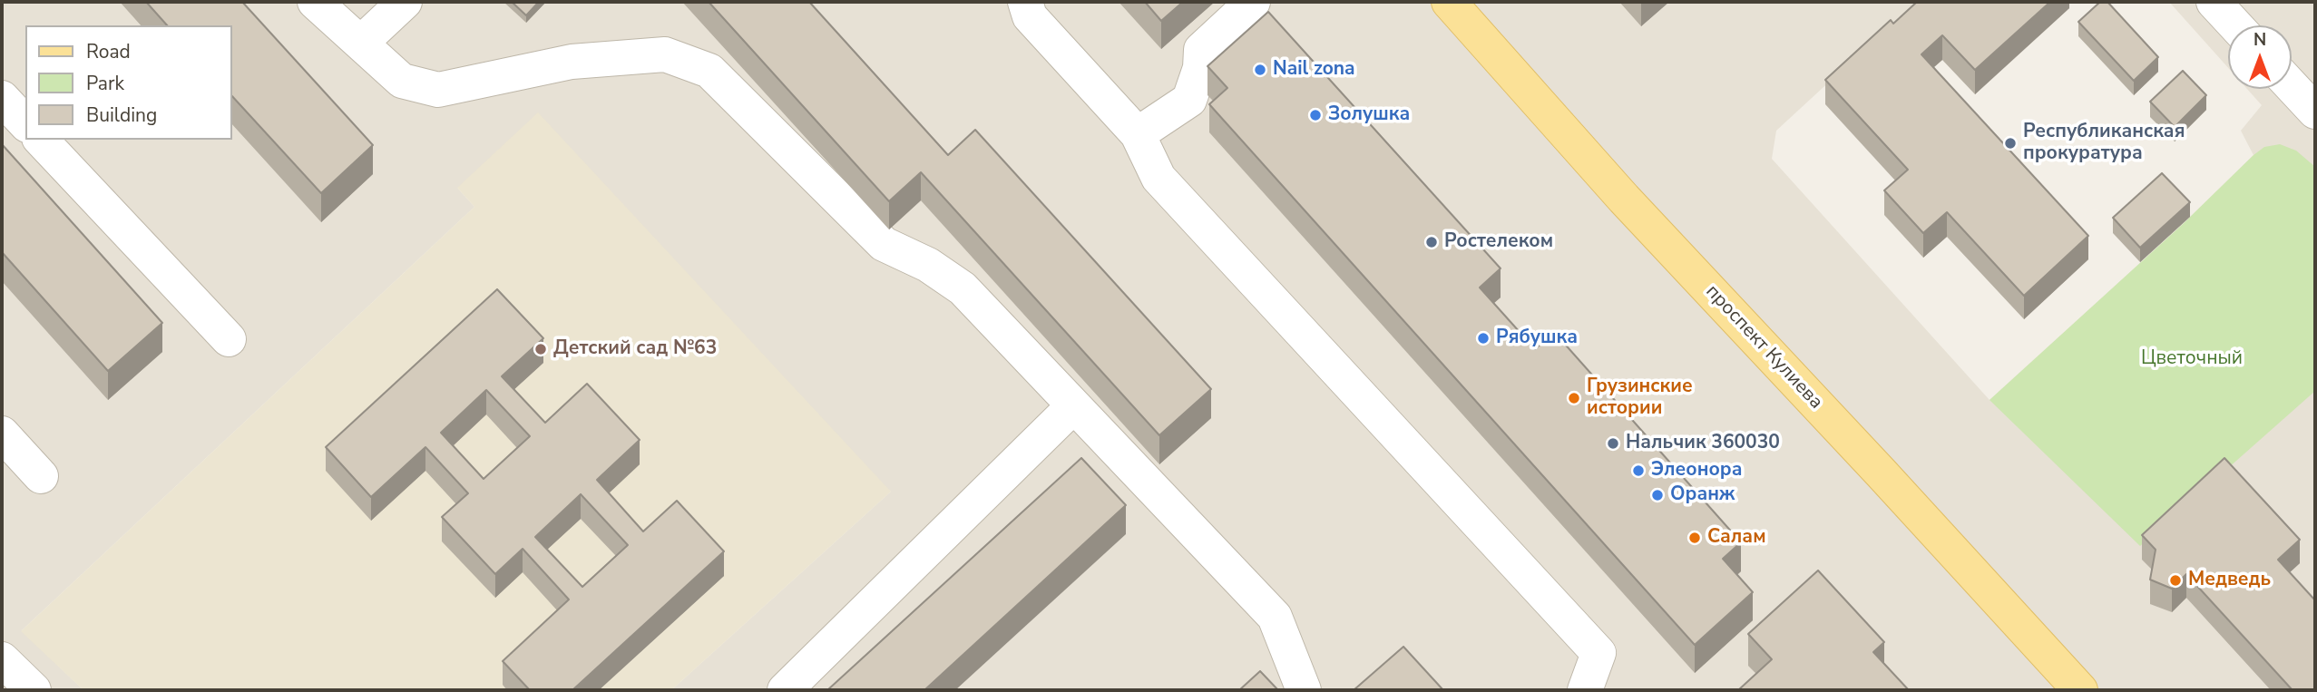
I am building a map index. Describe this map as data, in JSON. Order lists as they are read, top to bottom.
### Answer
{
  "streets": {
    "main road": ["проспект Кулиева"]
  },
  "parks": ["Цветочный"],
  "places": [
    "Nail zona",
    "Золушка",
    "Республиканская прокуратура",
    "Ростелеком",
    "Рябушка",
    "Детский сад №63",
    "Грузинские истории",
    "Нальчик 360030",
    "Элеонора",
    "Оранж",
    "Салам",
    "Медведь"
  ],
  "legend": ["Road", "Park", "Building"],
  "north": "top"
}
